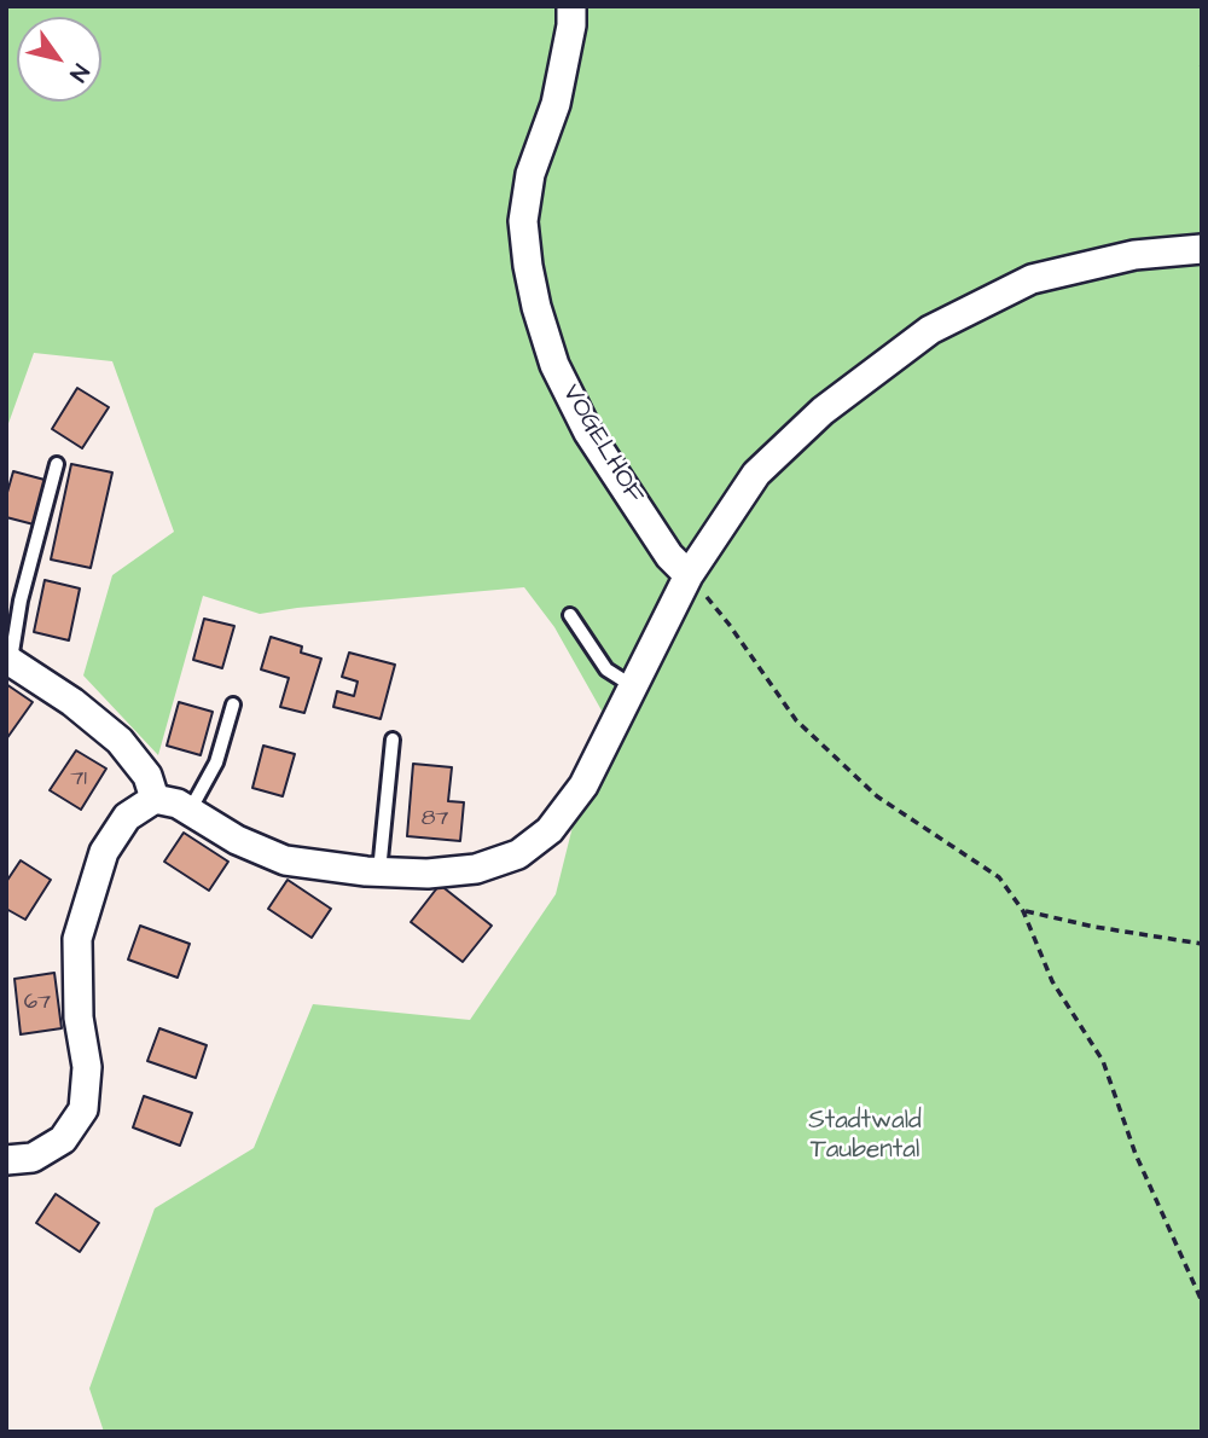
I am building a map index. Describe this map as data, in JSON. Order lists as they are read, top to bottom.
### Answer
{
  "streets": {
    "street": ["VOGELHOF"]
  },
  "parks": ["Stadtwald Taubental"],
  "house_numbers": ["71", "87", "67"],
  "north": "bottom right"
}
